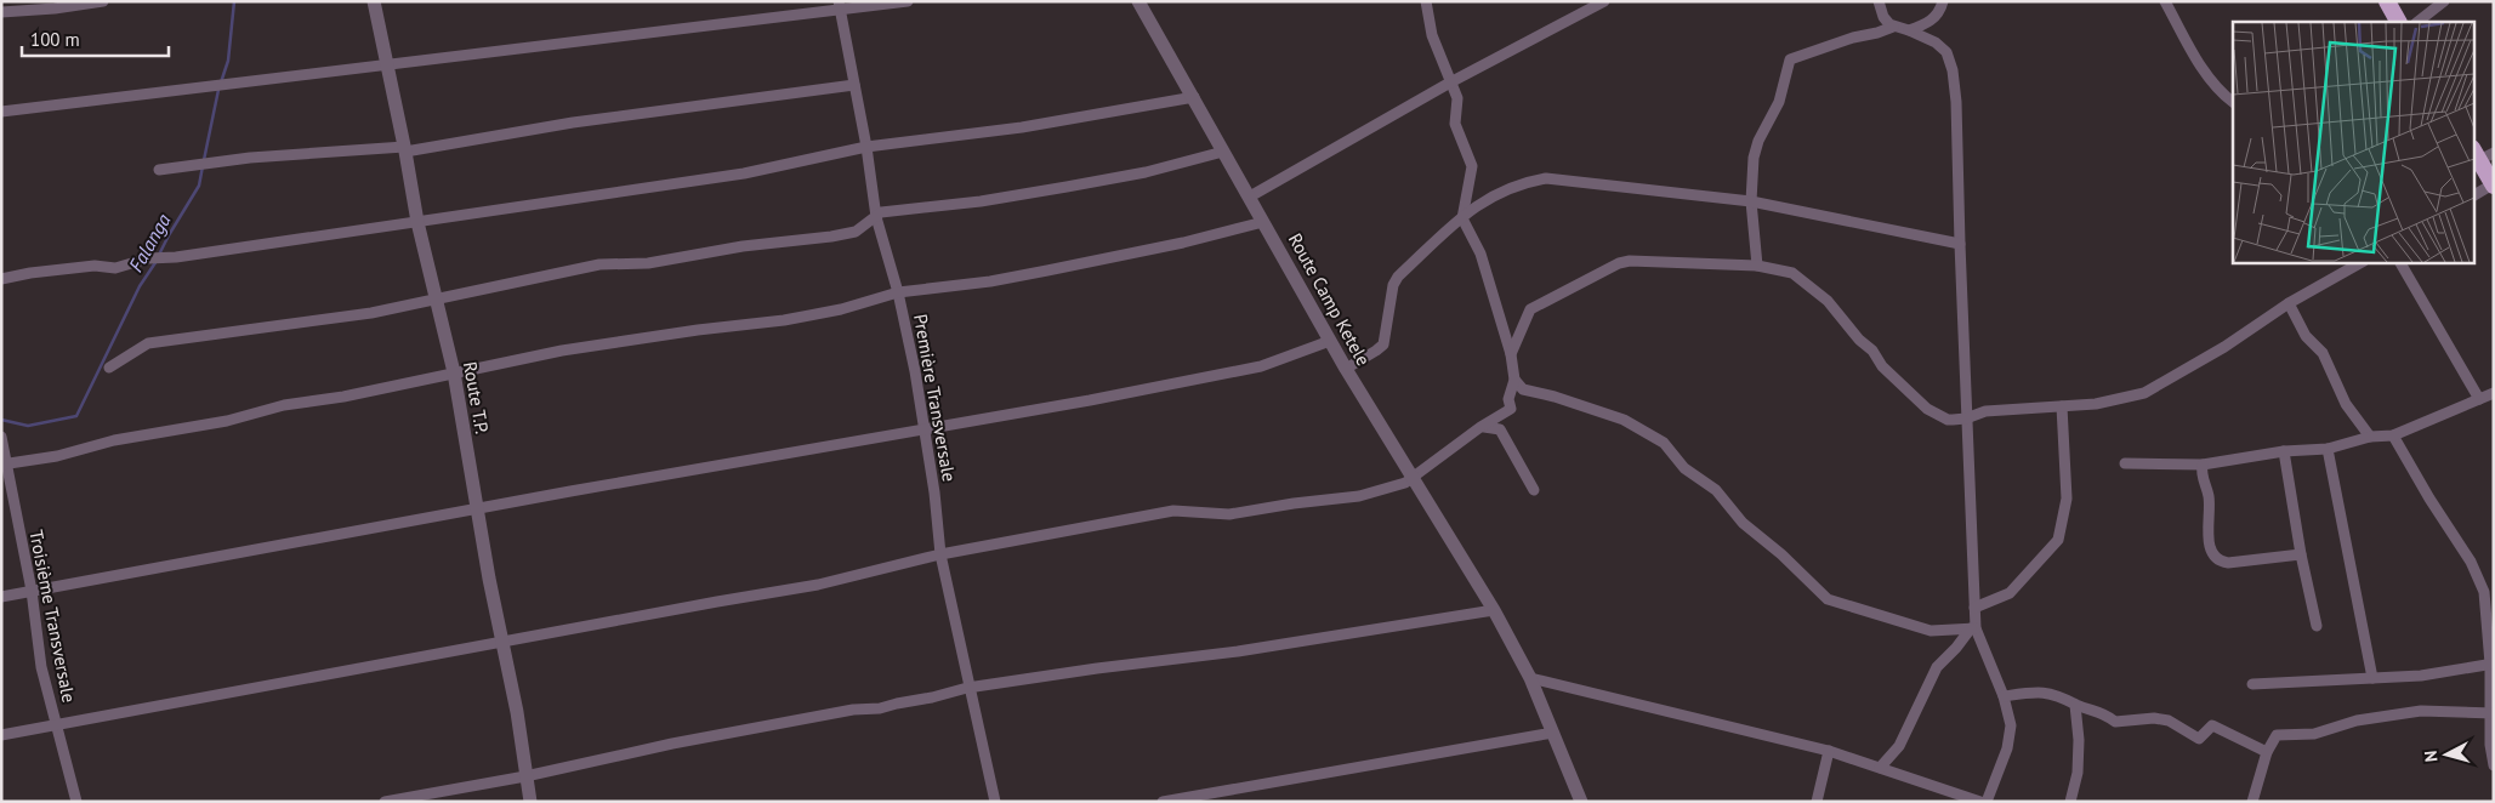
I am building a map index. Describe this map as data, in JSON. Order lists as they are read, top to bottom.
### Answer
{
  "streets": {
    "street": [
      "Route Camp Ketele",
      "Route T.P.",
      "Première Transversale",
      "Troisième Transversale"
    ]
  },
  "water": ["Falanga"],
  "scale_bar": "100 m",
  "north": "left"
}
